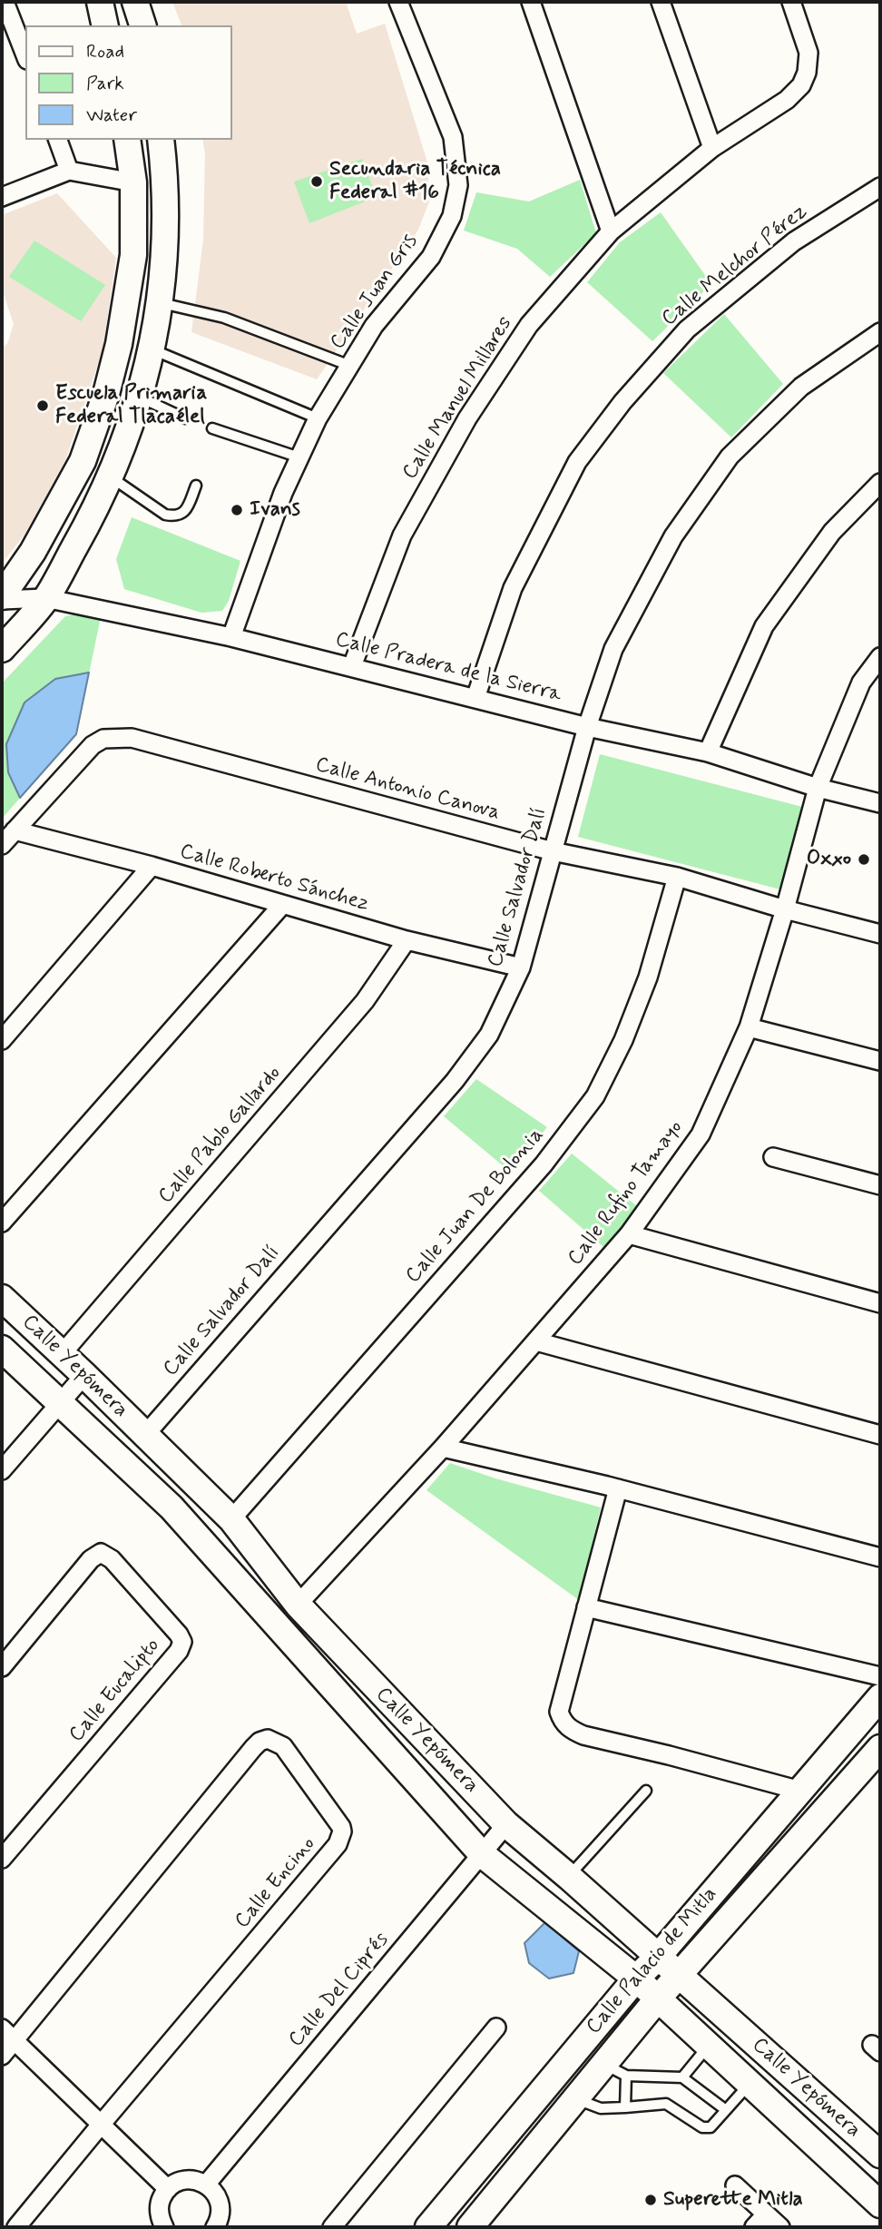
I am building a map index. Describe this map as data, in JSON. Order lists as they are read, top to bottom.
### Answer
{
  "streets": {
    "main road": ["Calle Yepómera", "Calle Palacio de Mitla"],
    "street": [
      "Calle Melchor Pérez",
      "Calle Juan Gris",
      "Calle Manuel Millares",
      "Calle Pradera de la Sierra",
      "Calle Antonio Canova",
      "Calle Roberto Sánchez",
      "Calle Salvador Dalí",
      "Calle Pablo Gallardo",
      "Calle Rufino Tamayo",
      "Calle Juan De Bolonia",
      "Calle Eucalipto",
      "Calle Encino",
      "Calle Del Ciprés"
    ]
  },
  "crossings": [
    ["Calle Melchor Pérez", "Calle Pradera de la Sierra"],
    ["Calle Juan Gris", "Calle Pradera de la Sierra"],
    ["Calle Manuel Millares", "Calle Pradera de la Sierra"],
    ["Calle Pradera de la Sierra", "Calle Salvador Dalí"],
    ["Calle Pradera de la Sierra", "Calle Rufino Tamayo"],
    ["Calle Antonio Canova", "Calle Roberto Sánchez"],
    ["Calle Antonio Canova", "Calle Salvador Dalí"],
    ["Calle Antonio Canova", "Calle Rufino Tamayo"],
    ["Calle Antonio Canova", "Calle Juan De Bolonia"],
    ["Calle Roberto Sánchez", "Calle Salvador Dalí"],
    ["Calle Roberto Sánchez", "Calle Pablo Gallardo"],
    ["Calle Salvador Dalí", "Calle Yepómera"],
    ["Calle Pablo Gallardo", "Calle Yepómera"],
    ["Calle Rufino Tamayo", "Calle Yepómera"],
    ["Calle Juan De Bolonia", "Calle Yepómera"],
    ["Calle Yepómera", "Calle Palacio de Mitla"],
    ["Calle Yepómera", "Calle Del Ciprés"]
  ],
  "places": [
    "Secundaria Técnica Federal #16",
    "Escuela Primaria Federal Tlacaélel",
    "Ivans",
    "Oxxo",
    "Superette Mitla"
  ],
  "legend": ["Road", "Park", "Water"]
}
